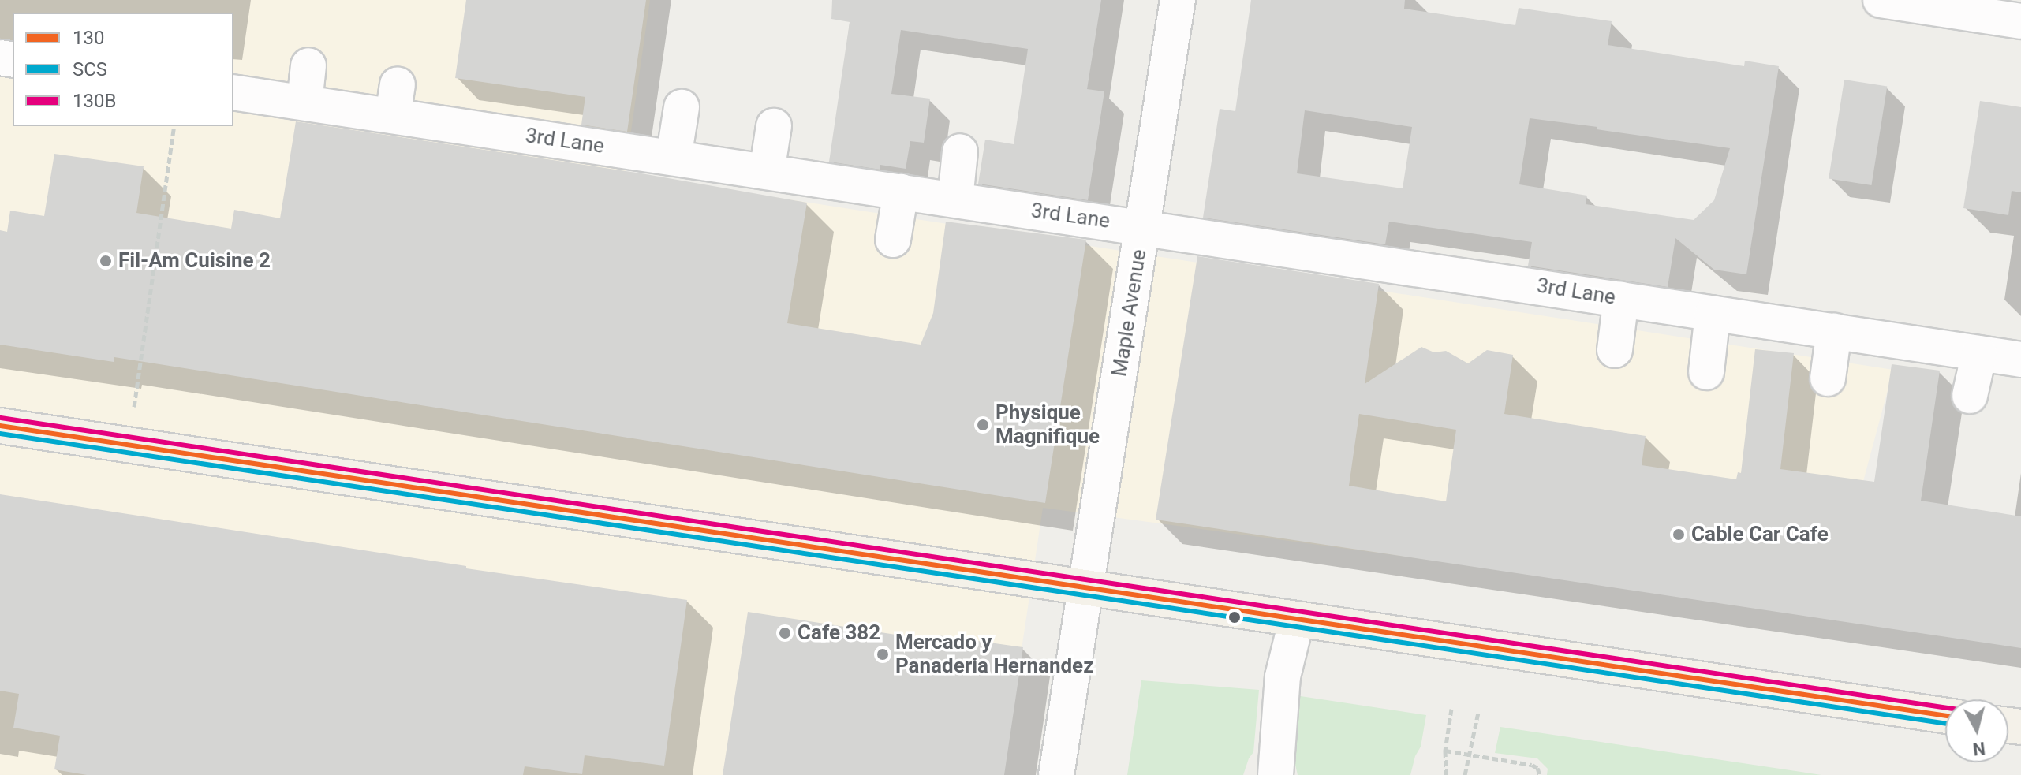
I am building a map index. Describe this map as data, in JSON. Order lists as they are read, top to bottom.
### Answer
{
  "streets": {
    "street": ["3rd Lane", "Maple Avenue"]
  },
  "crossings": [
    ["3rd Lane", "Maple Avenue"]
  ],
  "places": [
    "Fil-Am Cuisine 2",
    "Physique Magnifique",
    "Cable Car Cafe",
    "Cafe 382",
    "Mercado y Panaderia Hernandez"
  ],
  "lines": ["transit line 130B", "transit line 130", "transit line SCS"],
  "legend": ["130", "SCS", "130B"],
  "north": "bottom"
}
